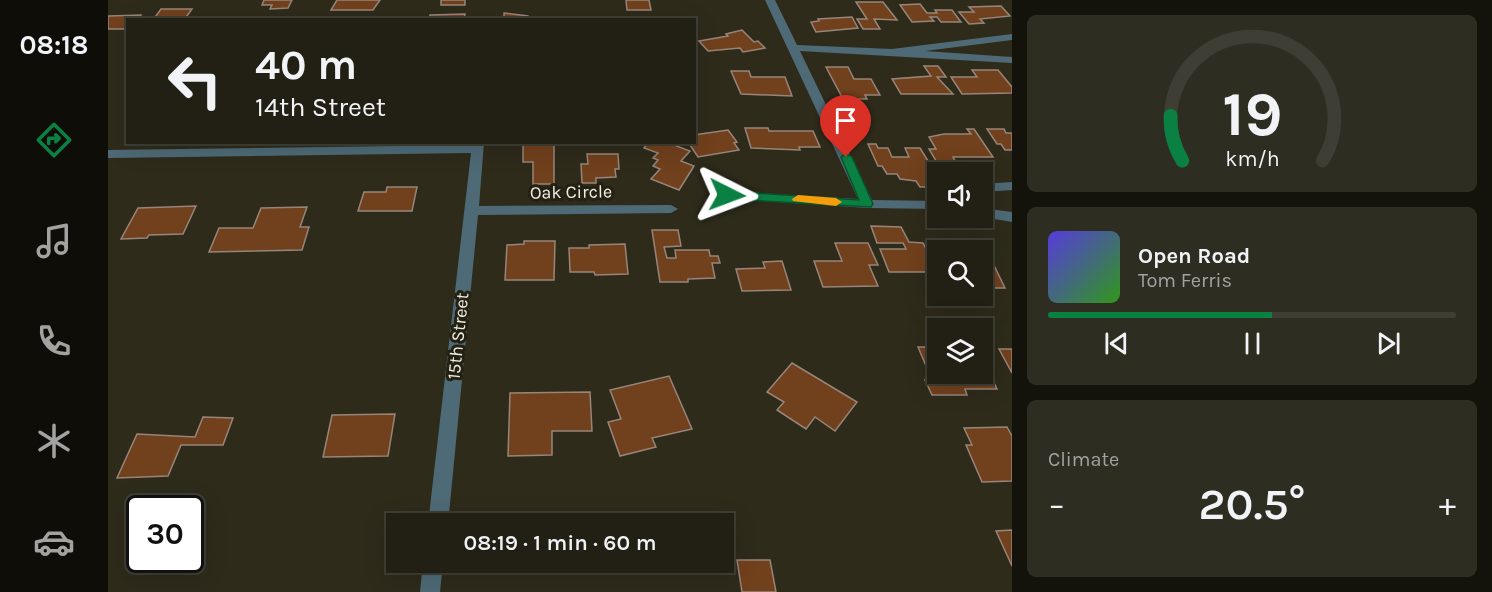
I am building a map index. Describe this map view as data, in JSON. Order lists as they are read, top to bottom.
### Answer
{
  "streets": {
    "street": ["Oak Circle", "15th Street"]
  },
  "crossings": [
    ["Oak Circle", "15th Street"]
  ],
  "page": {
    "tabs": "08:18",
    "turn": ["40 m", "14th Street"],
    "song": ["Open Road", "Tom Ferris"],
    "tile": "Climate",
    "heat": ["−", "20.5°", "+"],
    "limit": "30",
    "trip": "08:19 · 1 min · 60 m",
    "gauge": ["19", "km/h"]
  }
}
